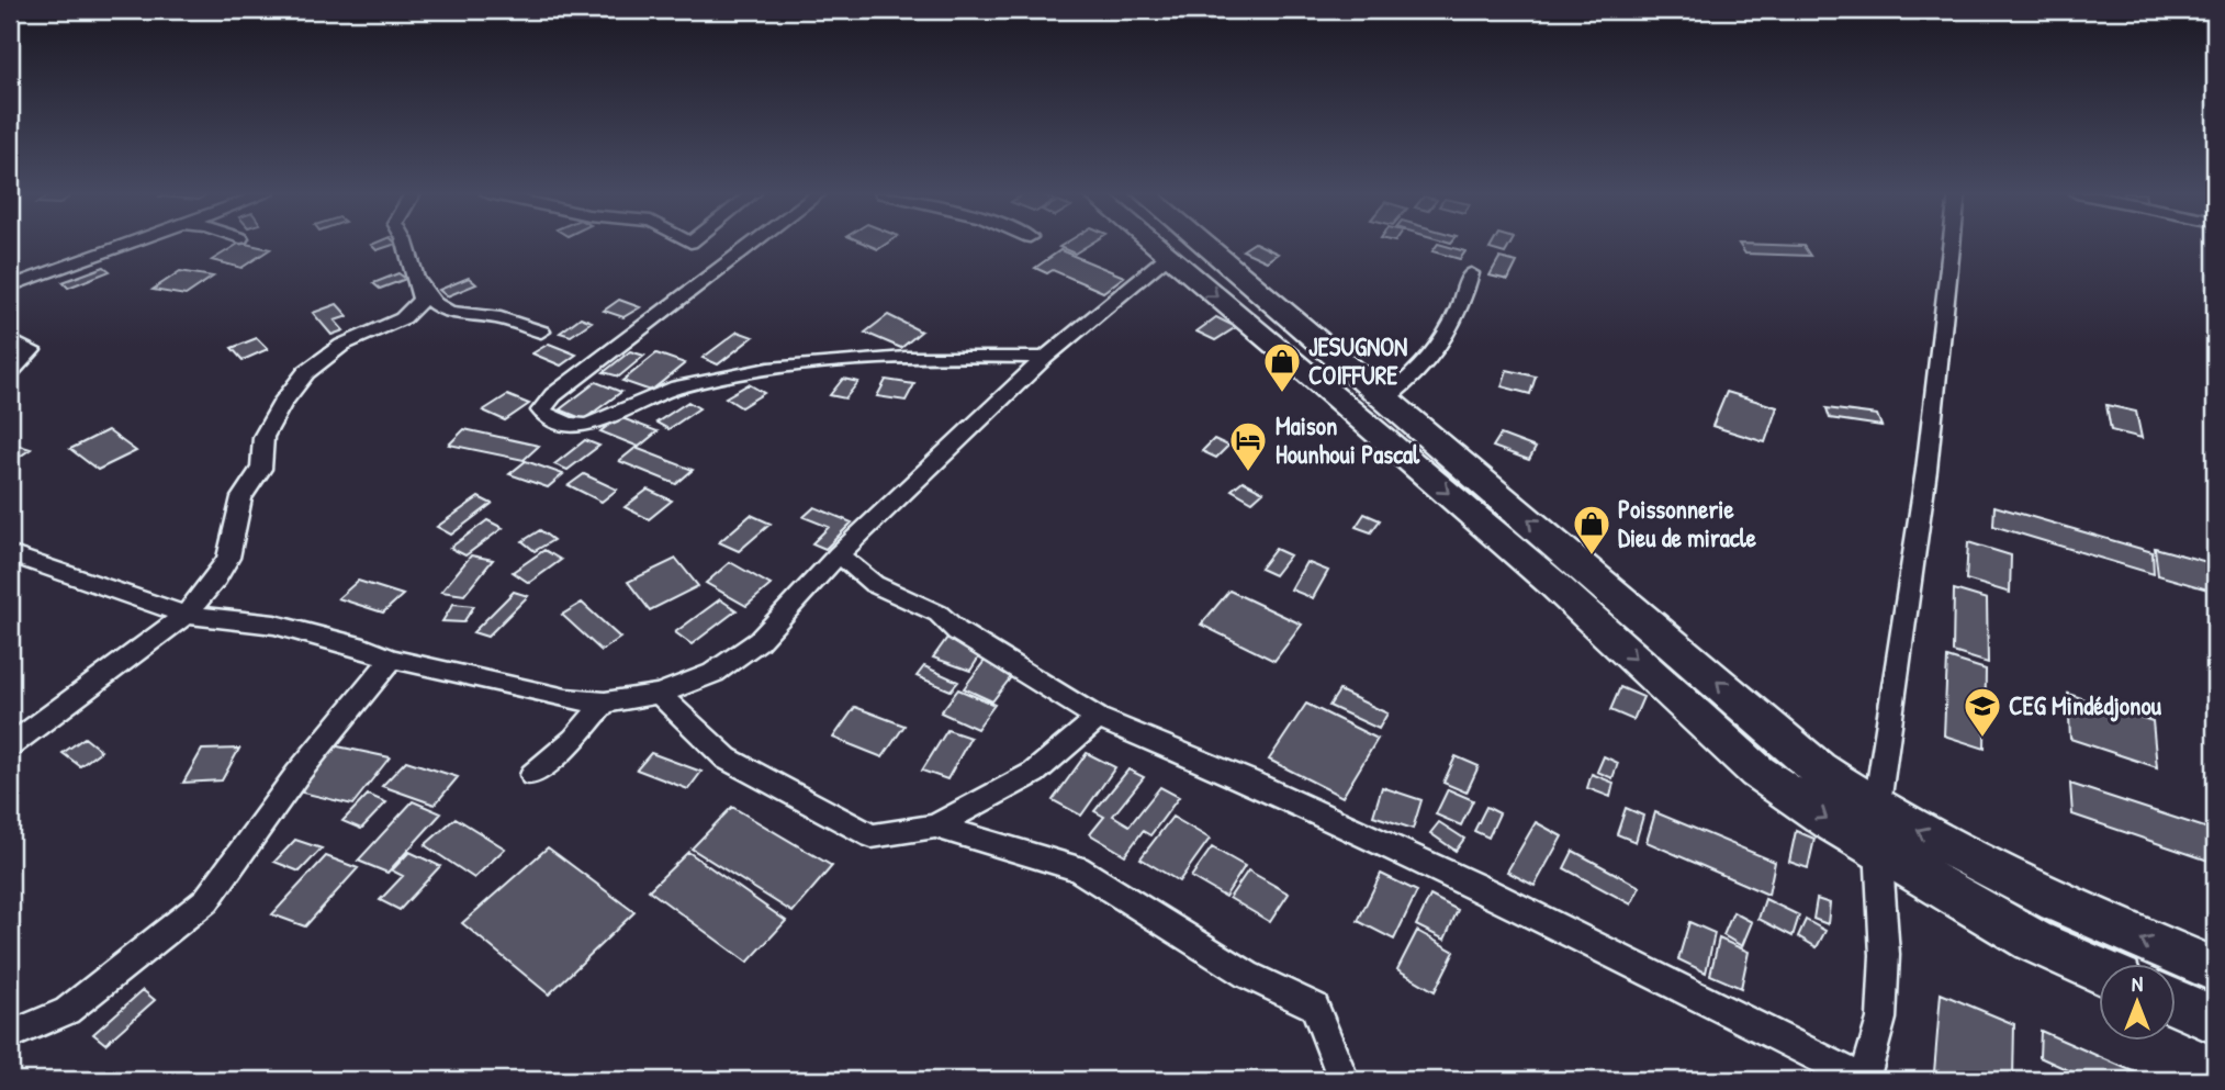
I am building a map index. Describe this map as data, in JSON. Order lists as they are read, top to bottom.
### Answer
{
  "places": {
    "shop": ["JESUGNON COIFFURE", "Poissonnerie Dieu de miracle"],
    "hotel": ["Maison Hounhoui Pascal"],
    "school or university": ["CEG Mindédjonou"]
  },
  "north": "top"
}
